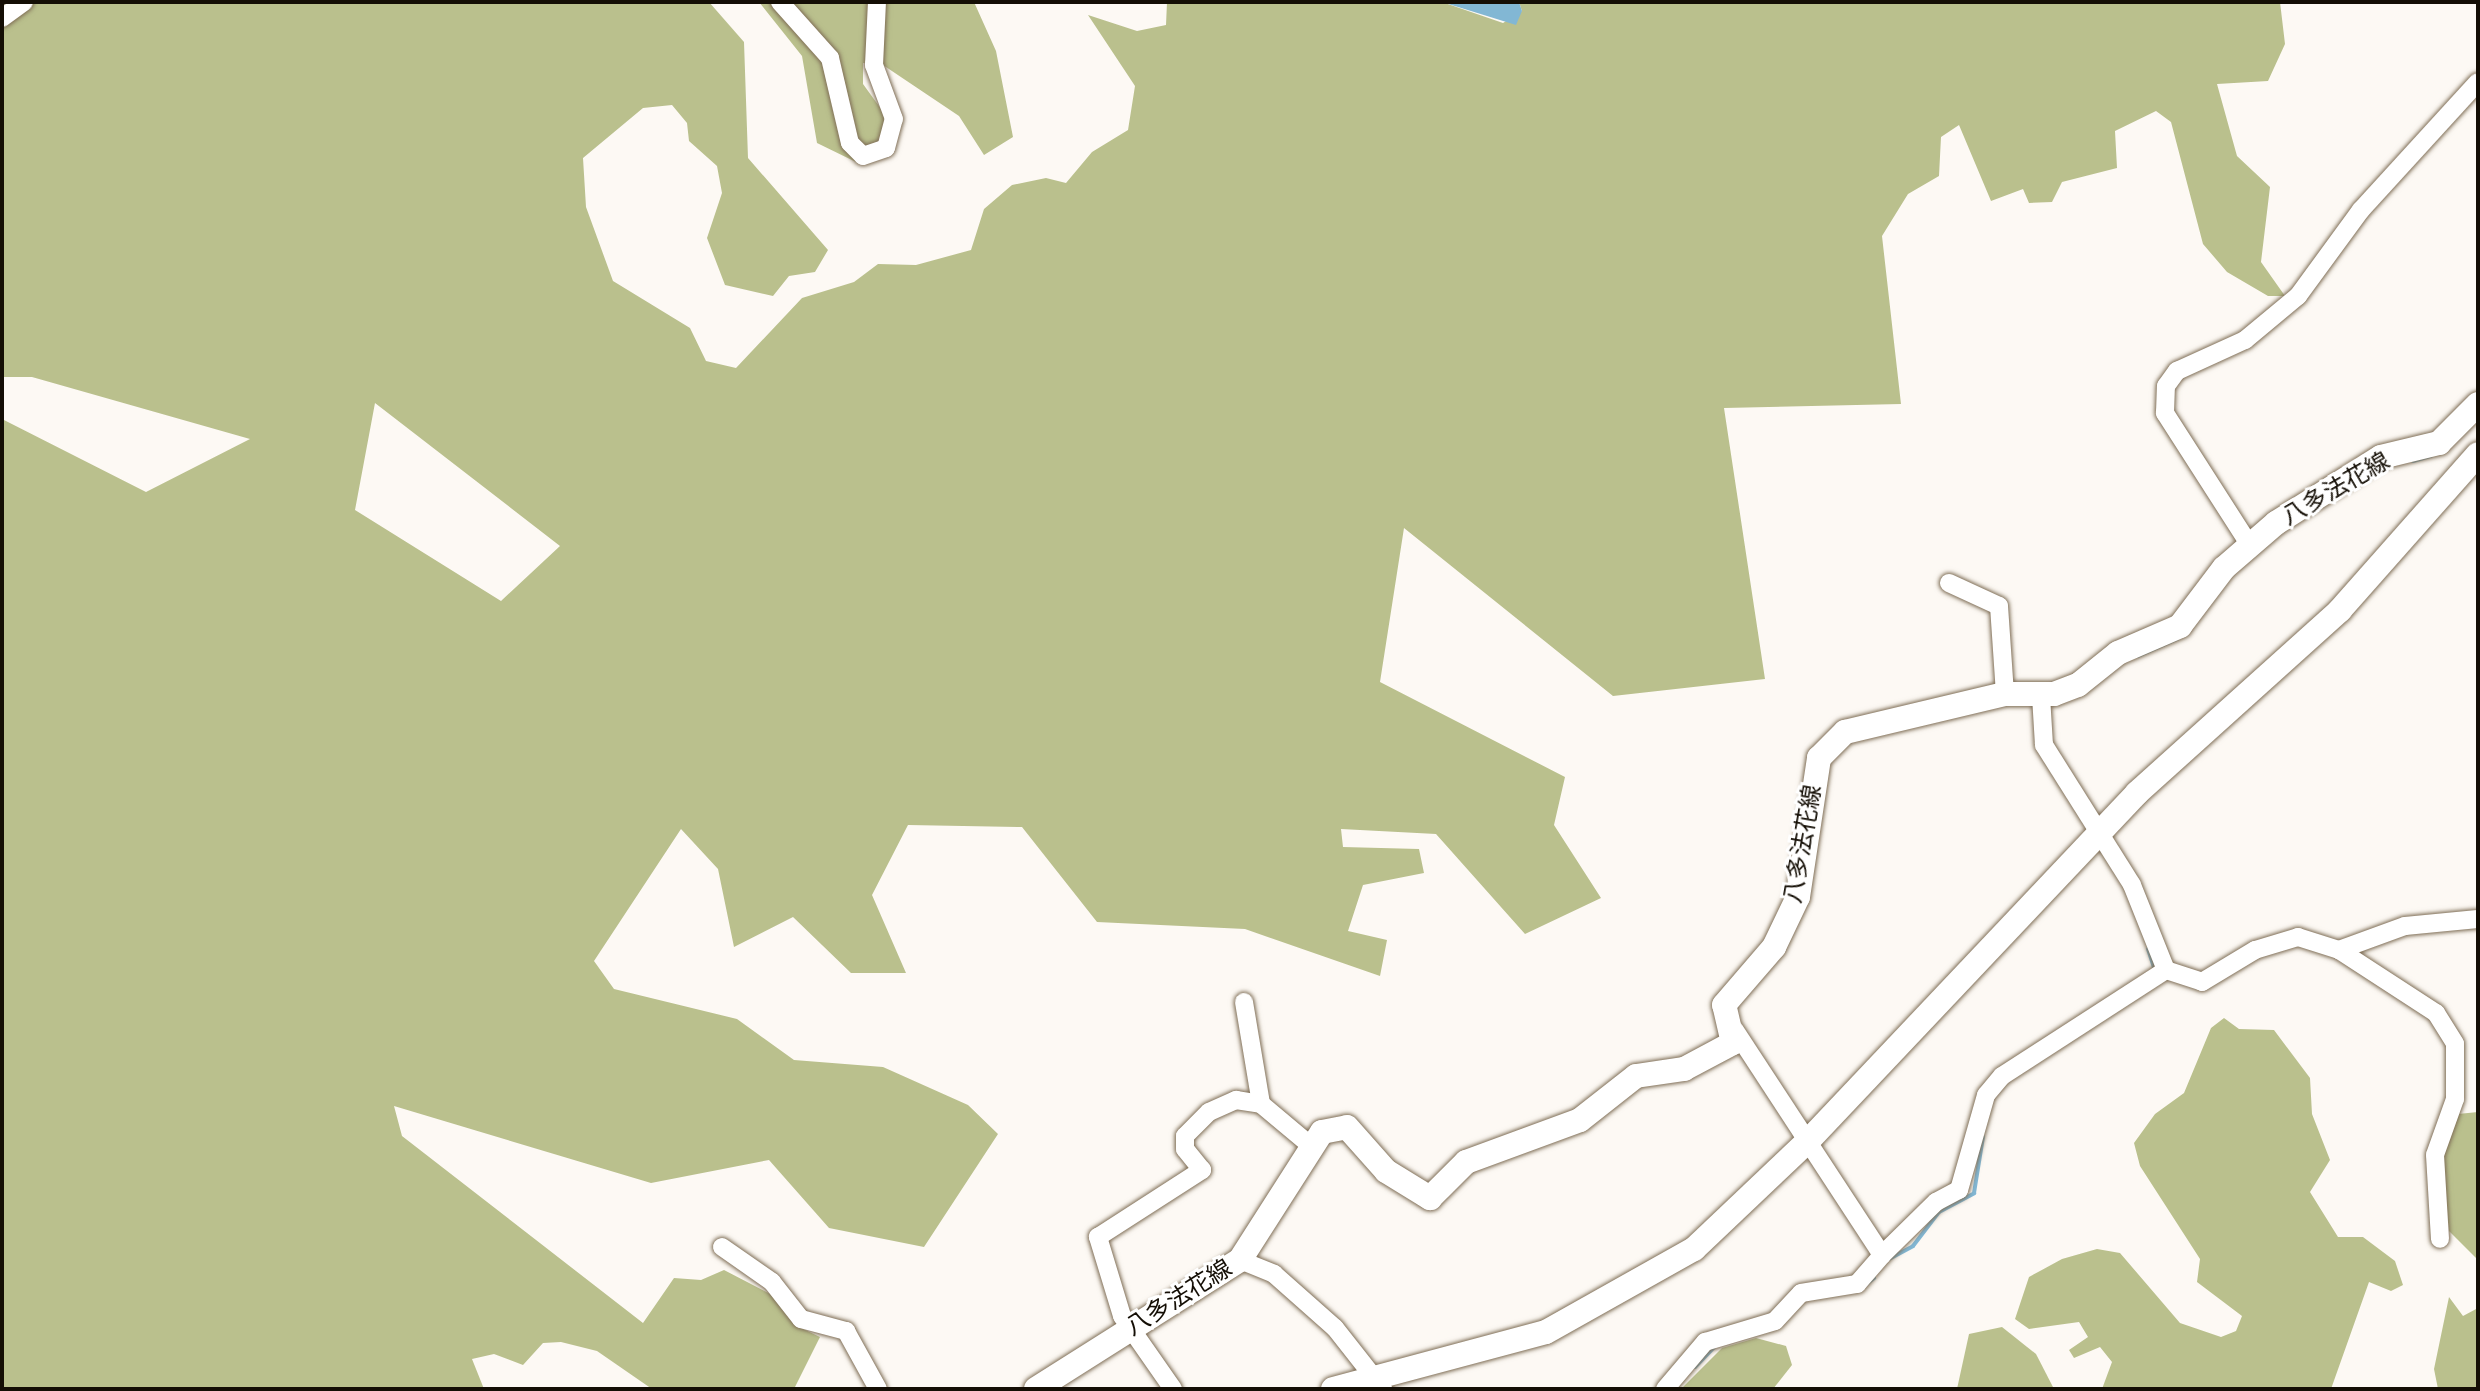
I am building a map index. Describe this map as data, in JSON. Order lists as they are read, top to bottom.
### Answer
{
  "streets": {
    "main road": ["八多法花線"]
  }
}
